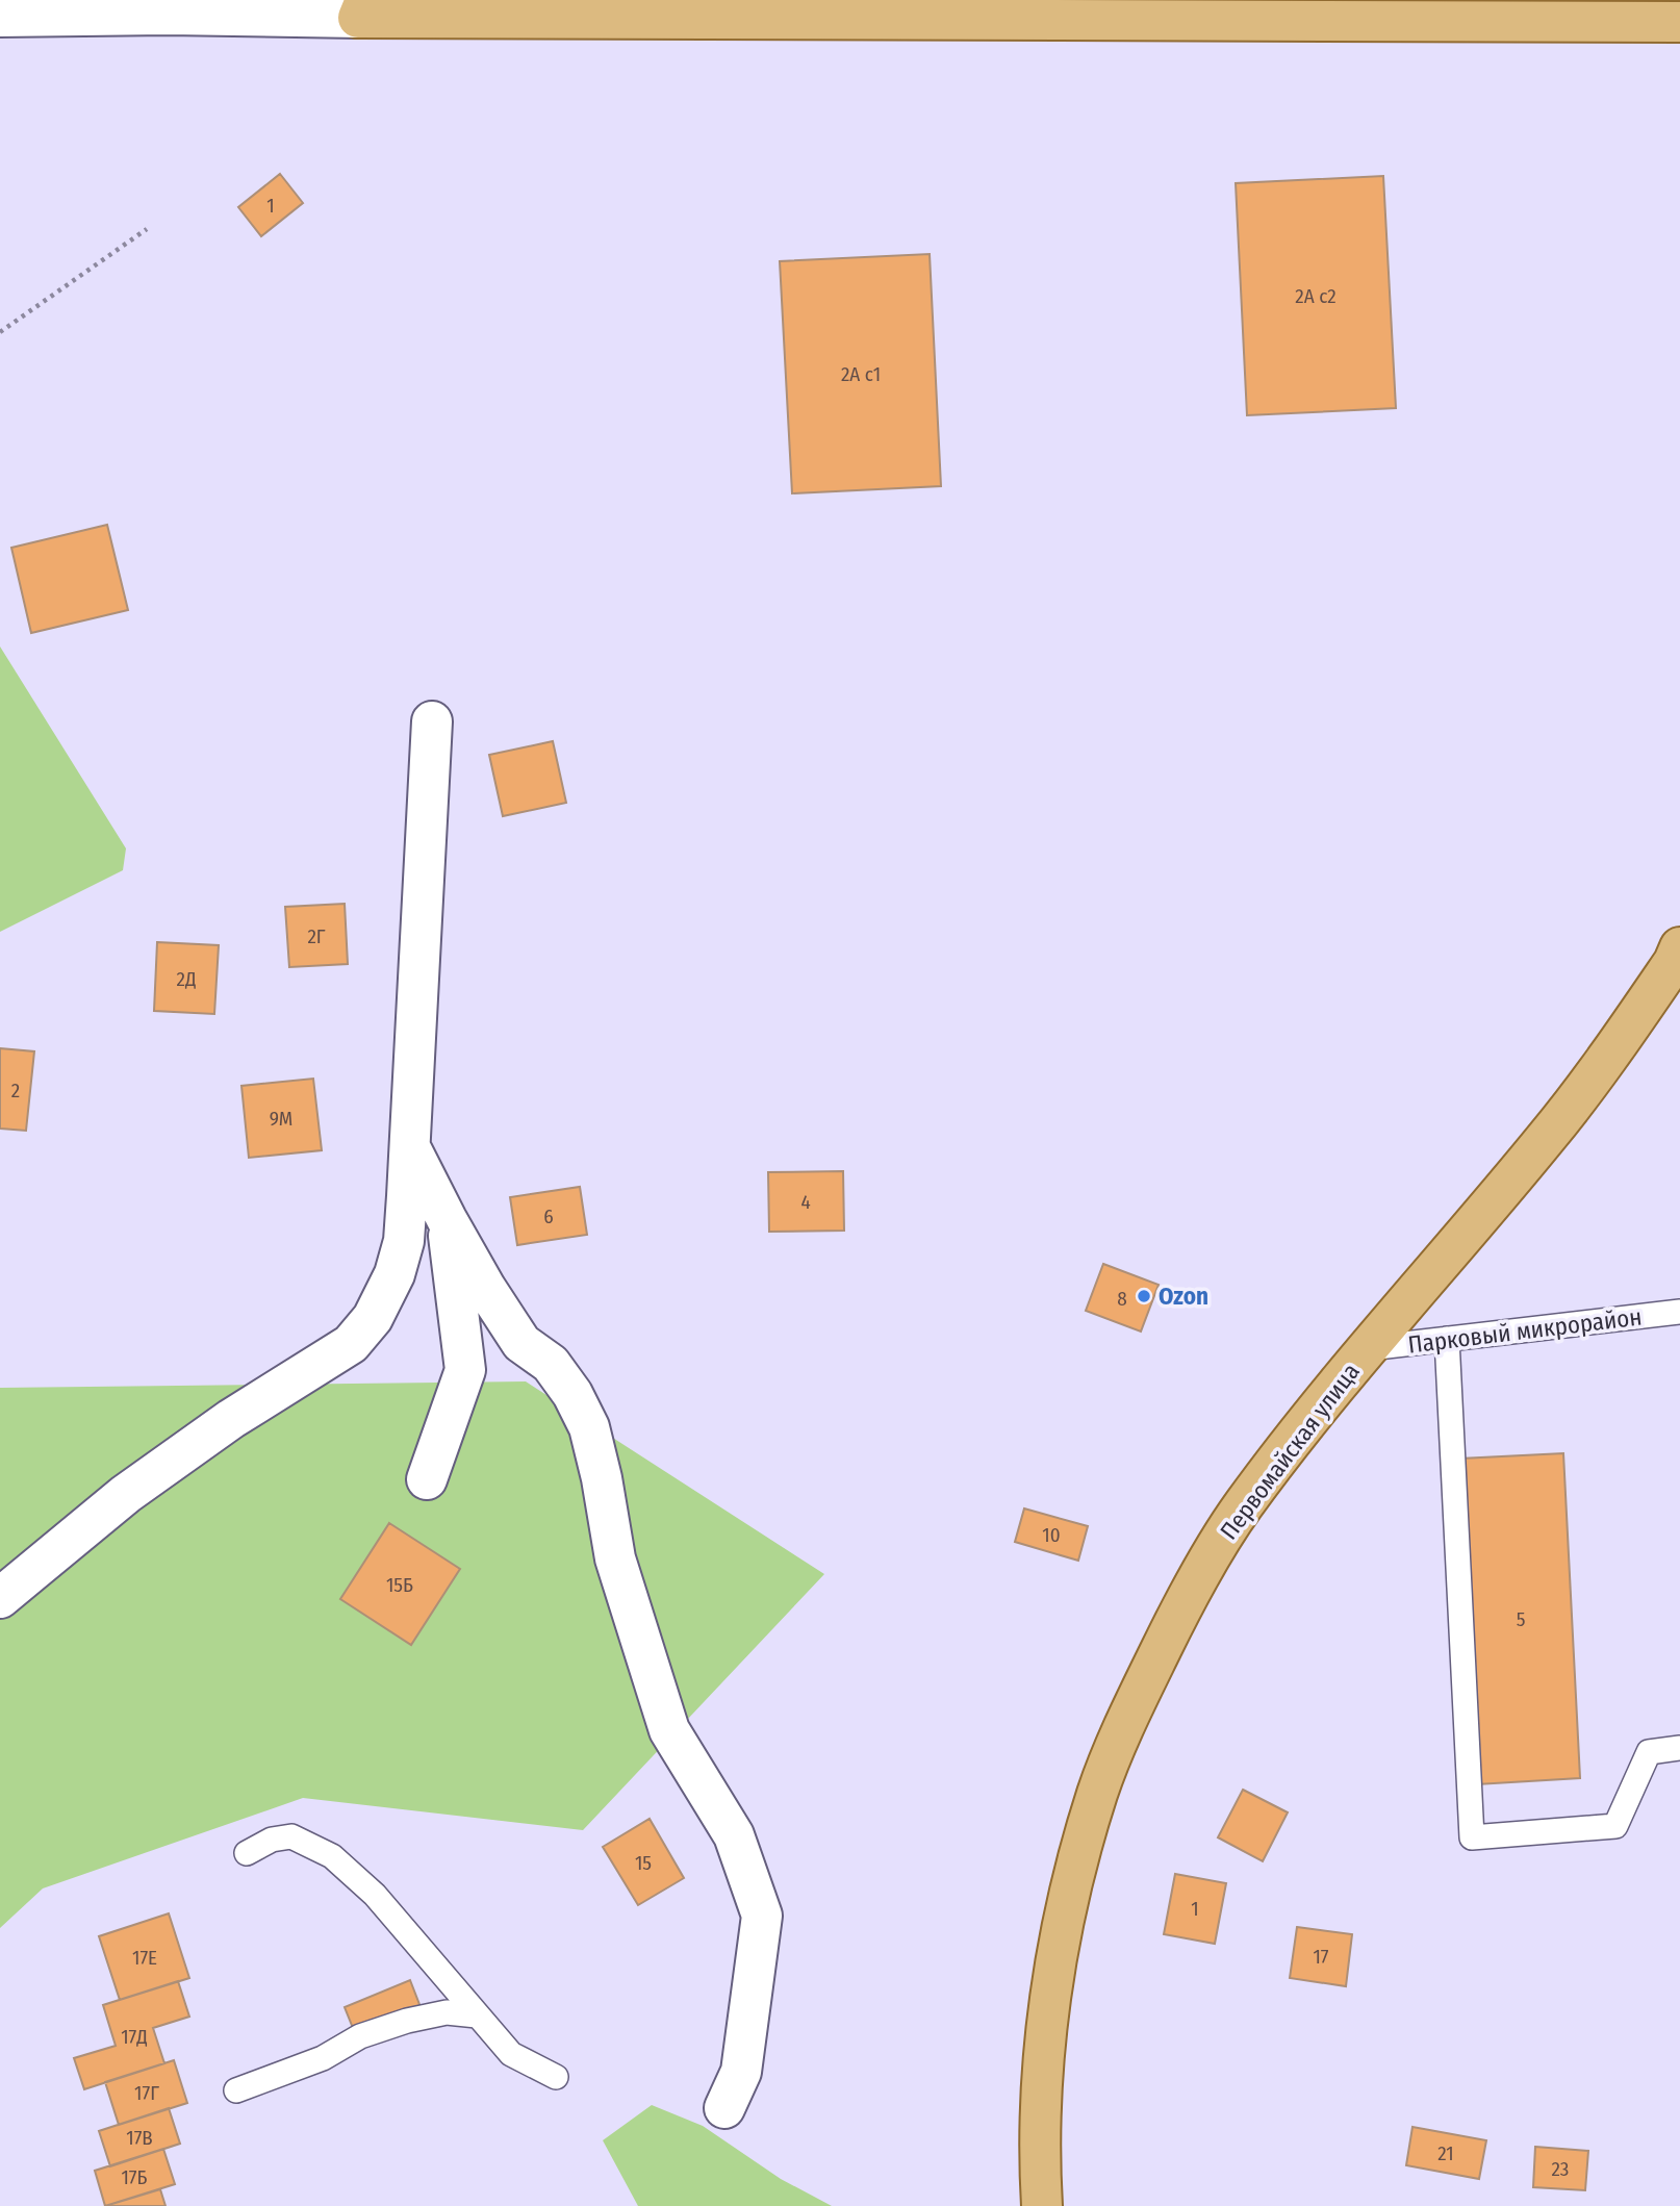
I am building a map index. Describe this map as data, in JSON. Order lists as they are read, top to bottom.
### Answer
{
  "streets": {
    "main road": ["Первомайская улица"],
    "lane": ["Парковый микрорайон"]
  },
  "crossings": [
    ["Парковый микрорайон", "Первомайская улица"]
  ],
  "places": ["Ozon"],
  "house_numbers": [
    "1",
    "2А с2",
    "2А с1",
    "2Г",
    "2Д",
    "2",
    "9М",
    "4",
    "6",
    "8",
    "10",
    "15Б",
    "5",
    "15",
    "1",
    "17",
    "17Е",
    "17Д",
    "17Г",
    "17В",
    "21",
    "23",
    "17Б"
  ]
}
